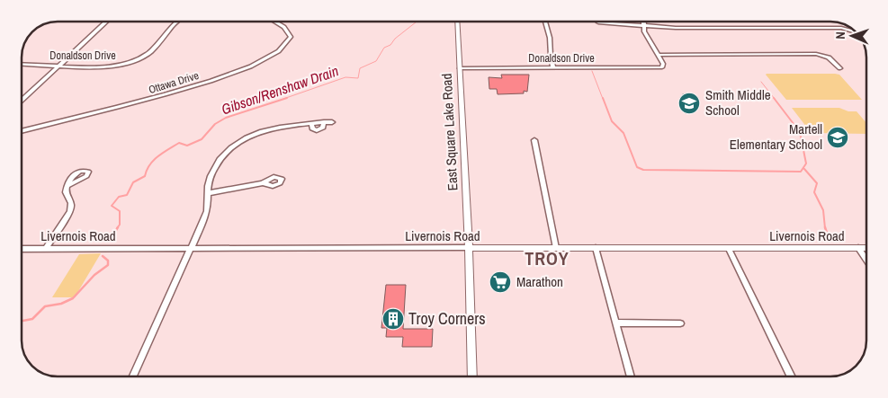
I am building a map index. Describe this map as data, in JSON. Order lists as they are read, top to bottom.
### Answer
{
  "streets": {
    "main road": ["East Square Lake Road", "Livernois Road"],
    "street": ["Donaldson Drive", "Ottawa Drive"]
  },
  "crossings": [
    ["Donaldson Drive", "East Square Lake Road"],
    ["East Square Lake Road", "Livernois Road"]
  ],
  "districts": ["TROY"],
  "water": ["Gibson/Renshaw Drain"],
  "places": {
    "school or university": ["Smith Middle School", "Martell Elementary School"],
    "supermarket": ["Marathon"],
    "building": ["Troy Corners"]
  },
  "north": "left"
}
